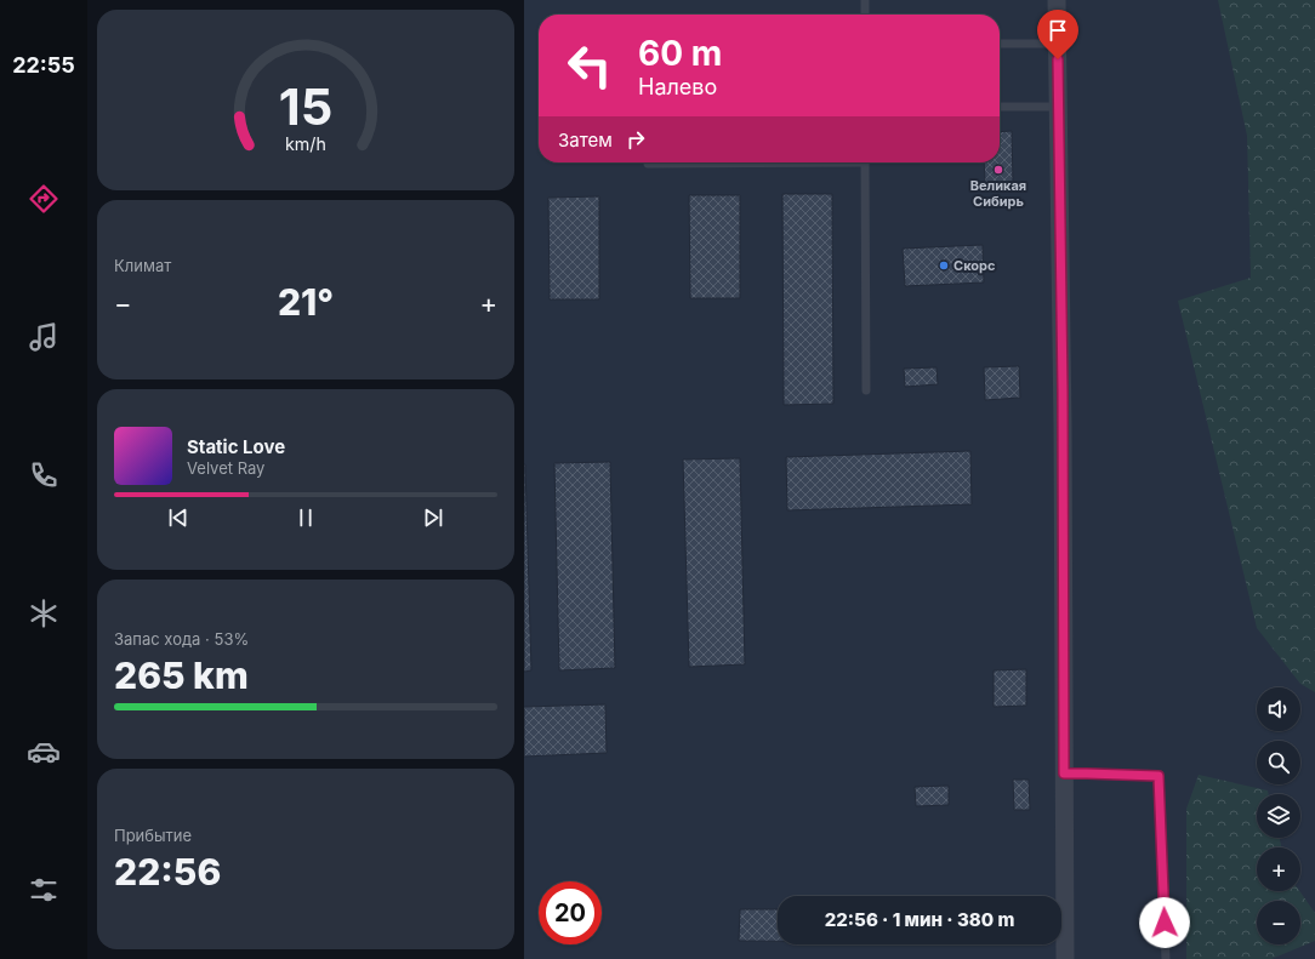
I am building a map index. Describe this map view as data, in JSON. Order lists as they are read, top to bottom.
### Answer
{
  "places": ["Великая Сибирь", "Скорс"],
  "page": {
    "tabs": "22:55",
    "turn": ["60 m", "Налево"],
    "then": "Затем",
    "tile": [
      "Климат",
      ["Запас хода · 53%", "265 km"],
      ["Прибытие", "22:56"]
    ],
    "heat": ["−", "21°", "+"],
    "song": ["Static Love", "Velvet Ray"],
    "map_buttons": ["+", "−"],
    "limit": "20",
    "trip": "22:56 · 1 мин · 380 m",
    "gauge": ["15", "km/h"]
  }
}
